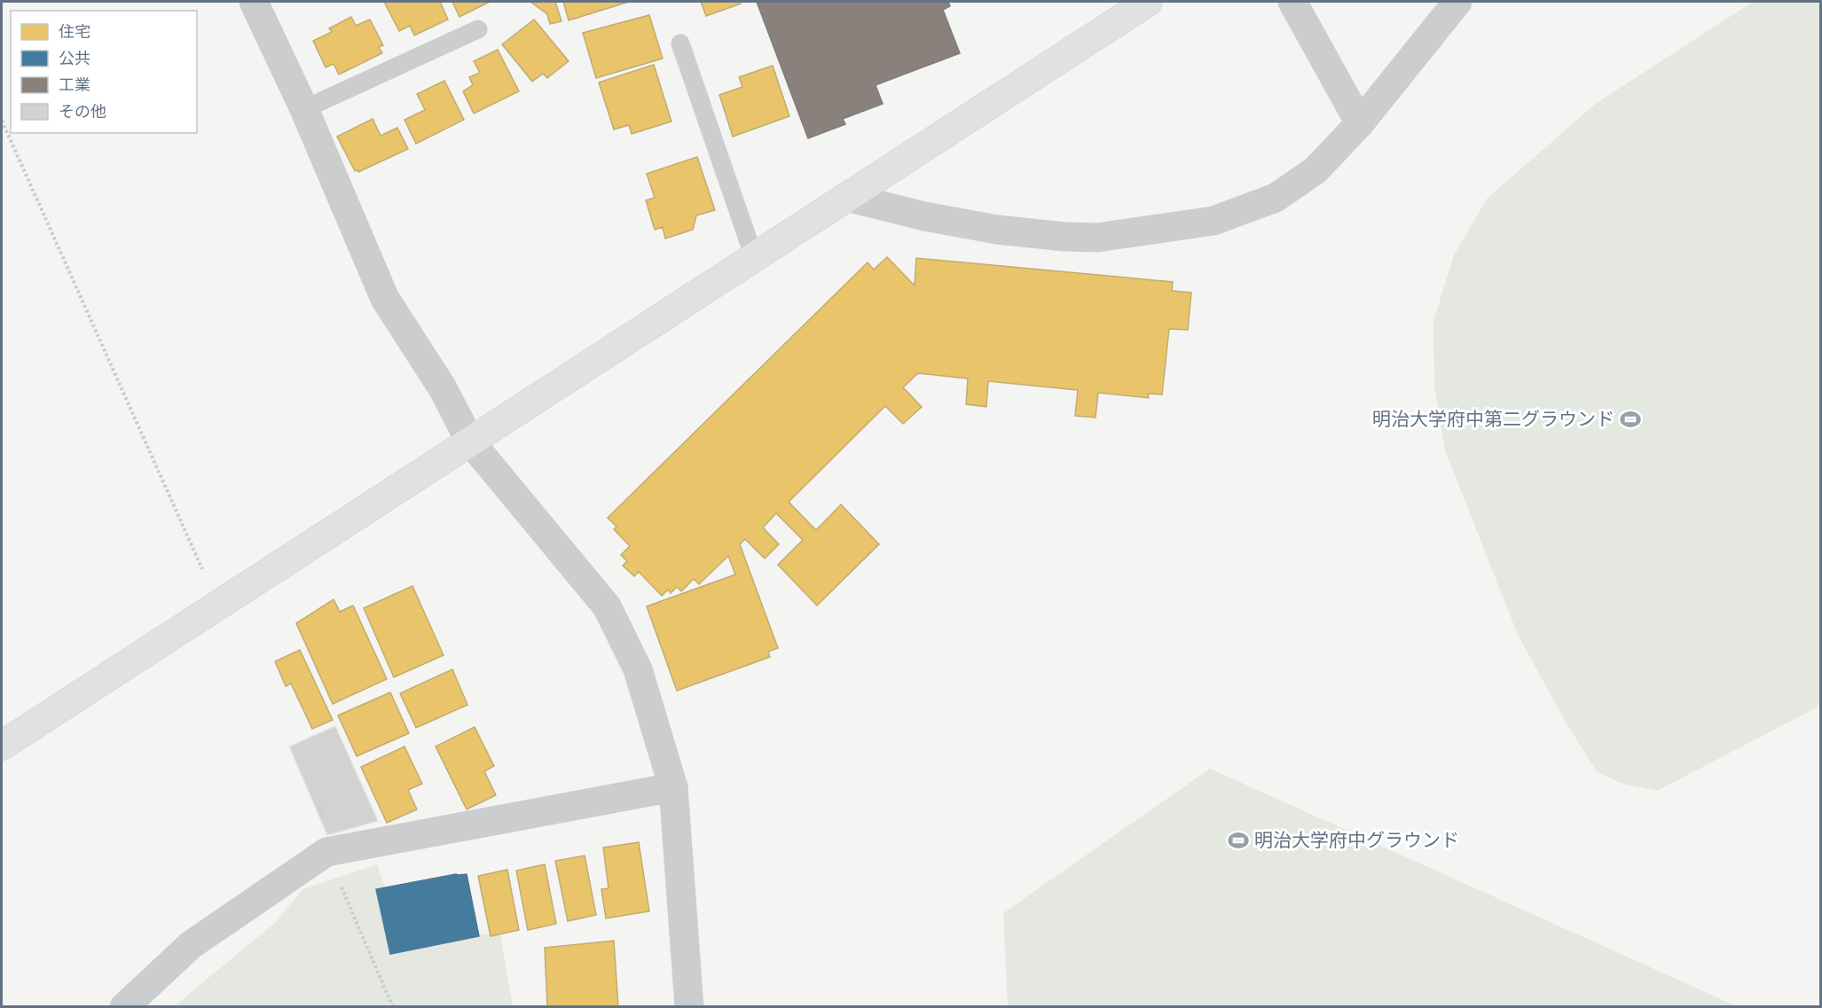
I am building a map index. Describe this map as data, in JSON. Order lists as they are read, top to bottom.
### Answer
{
  "places": {
    "sports": ["明治大学府中第二グラウンド", "明治大学府中グラウンド"]
  },
  "legend": [
    "住宅",
    "公共",
    "工業",
    "その他"
  ]
}
